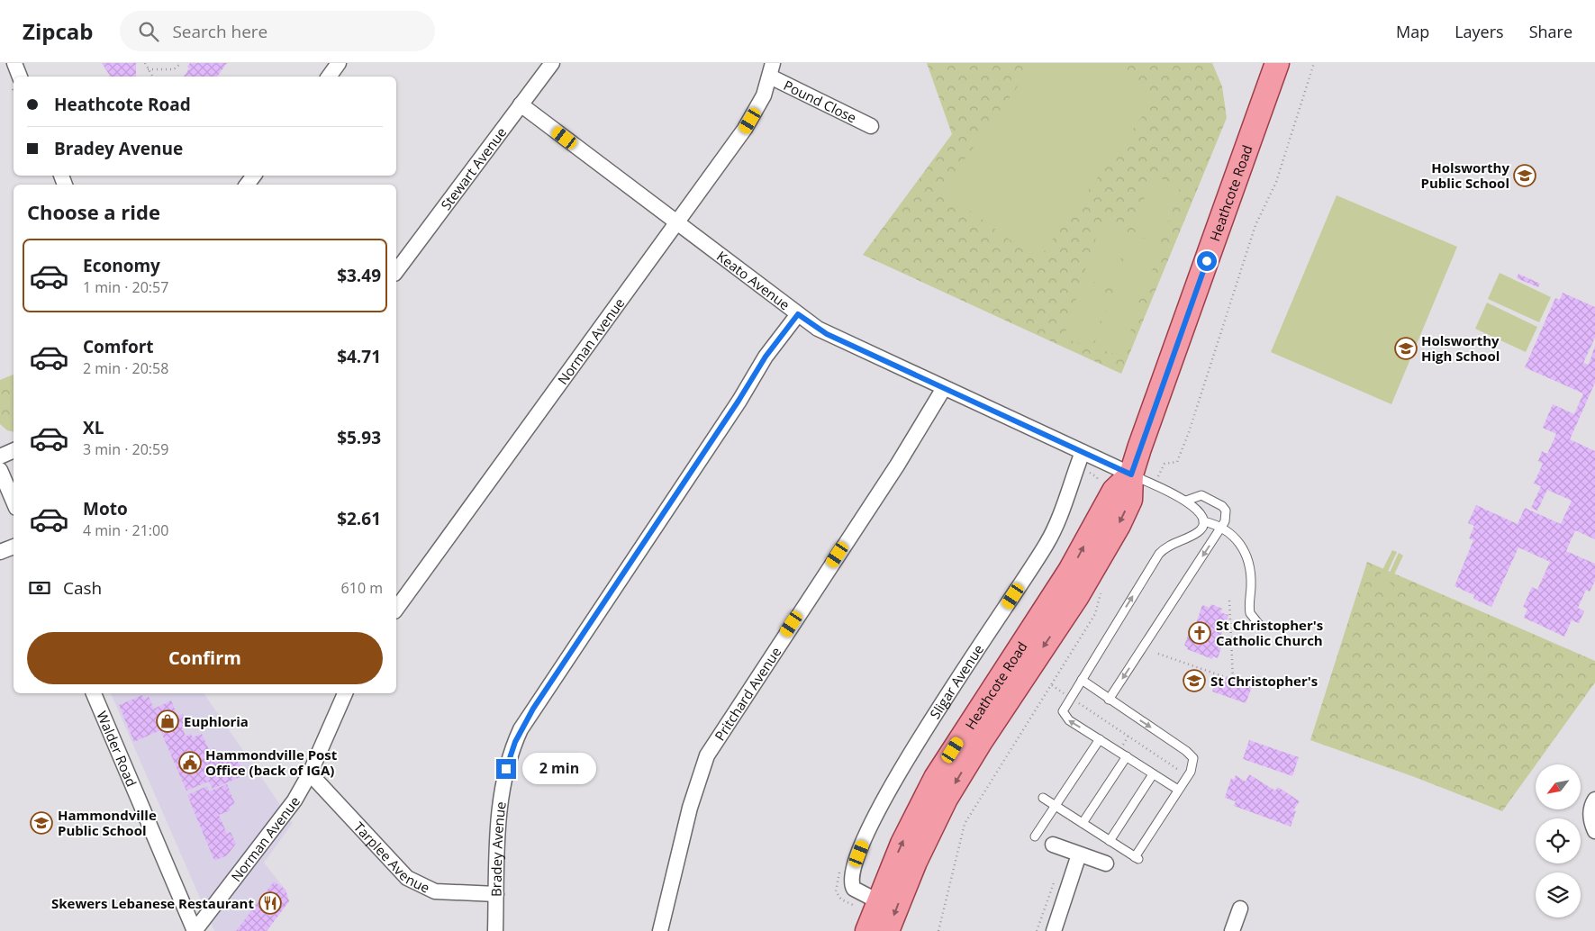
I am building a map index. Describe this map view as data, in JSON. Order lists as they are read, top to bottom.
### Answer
{
  "streets": {
    "main road": ["Heathcote Road"],
    "street": [
      "Pound Close",
      "Stewart Avenue",
      "Keato Avenue",
      "Norman Avenue",
      "Sligar Avenue",
      "Pritchard Avenue",
      "Walder Road",
      "Bradey Avenue",
      "Tarplee Avenue"
    ]
  },
  "crossings": [
    ["Pound Close", "Norman Avenue"],
    ["Stewart Avenue", "Keato Avenue"],
    ["Heathcote Road", "Keato Avenue"],
    ["Heathcote Road", "Sligar Avenue"],
    ["Keato Avenue", "Norman Avenue"],
    ["Keato Avenue", "Sligar Avenue"],
    ["Keato Avenue", "Pritchard Avenue"],
    ["Keato Avenue", "Bradey Avenue"],
    ["Norman Avenue", "Walder Road"],
    ["Norman Avenue", "Tarplee Avenue"],
    ["Bradey Avenue", "Tarplee Avenue"]
  ],
  "places": {
    "school or university": [
      "Holsworthy Public School",
      "Holsworthy High School",
      "St Christopher's",
      "Hammondville Public School"
    ],
    "church": ["St Christopher's Catholic Church"],
    "shop": ["Euphloria"],
    "public building": ["Hammondville Post Office (back of IGA)"],
    "restaurant": ["Skewers Lebanese Restaurant"]
  },
  "north": "bottom left",
  "page": {
    "header": "Zipcab",
    "search": "Search here",
    "nav": ["Map", "Layers", "Share"],
    "banner": ["Heathcote Road", "Bradey Avenue"],
    "heading": "Choose a ride",
    "list": [
      {
        "name": "Economy",
        "note": "1 min · 20:57",
        "value": "$3.49"
      },
      {
        "name": "Comfort",
        "note": "2 min · 20:58",
        "value": "$4.71"
      },
      {
        "name": "XL",
        "note": "3 min · 20:59",
        "value": "$5.93"
      },
      {
        "name": "Moto",
        "note": "4 min · 21:00",
        "value": "$2.61"
      }
    ],
    "pay": ["Cash", "610 m"],
    "buttons": "Confirm",
    "bubble": "2 min"
  }
}
